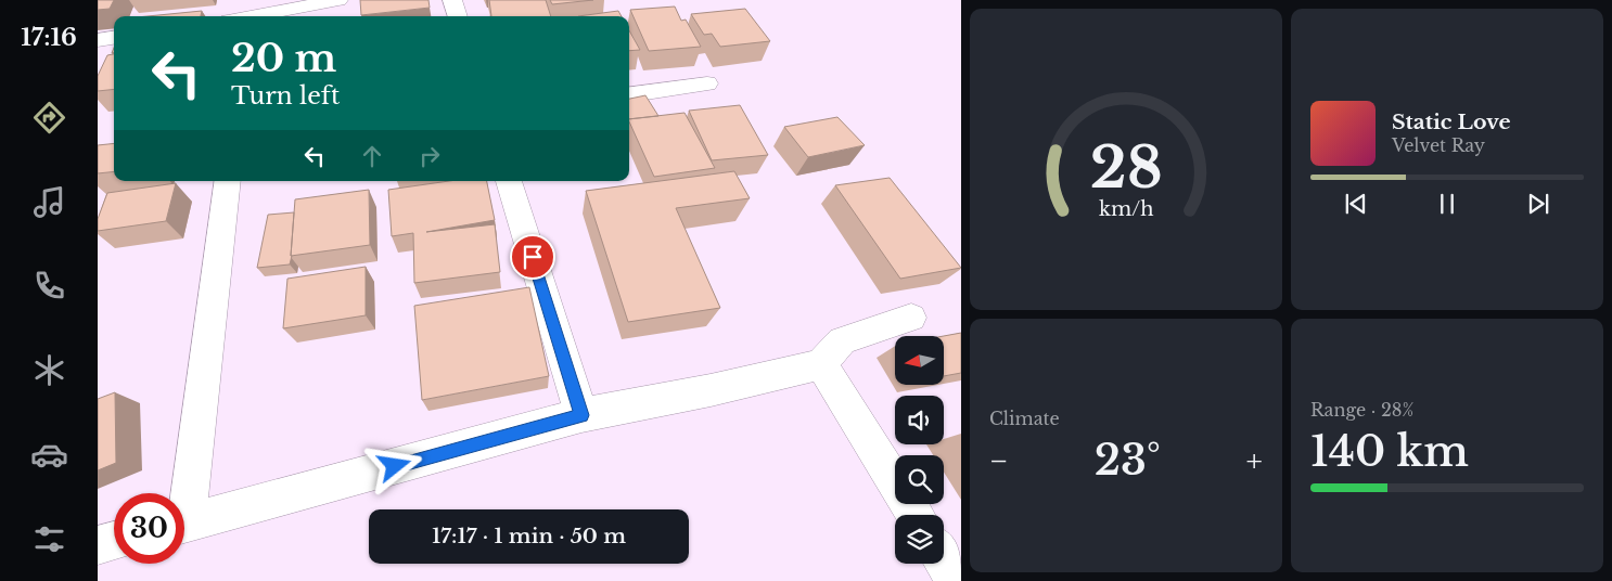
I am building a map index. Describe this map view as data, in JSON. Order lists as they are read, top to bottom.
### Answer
{
  "north": "left",
  "page": {
    "tabs": "17:16",
    "turn": ["20 m", "Turn left"],
    "song": ["Static Love", "Velvet Ray"],
    "tile": [
      "Climate",
      ["Range · 28%", "140 km"]
    ],
    "heat": ["−", "23°", "+"],
    "limit": "30",
    "trip": "17:17 · 1 min · 50 m",
    "gauge": ["28", "km/h"]
  }
}
